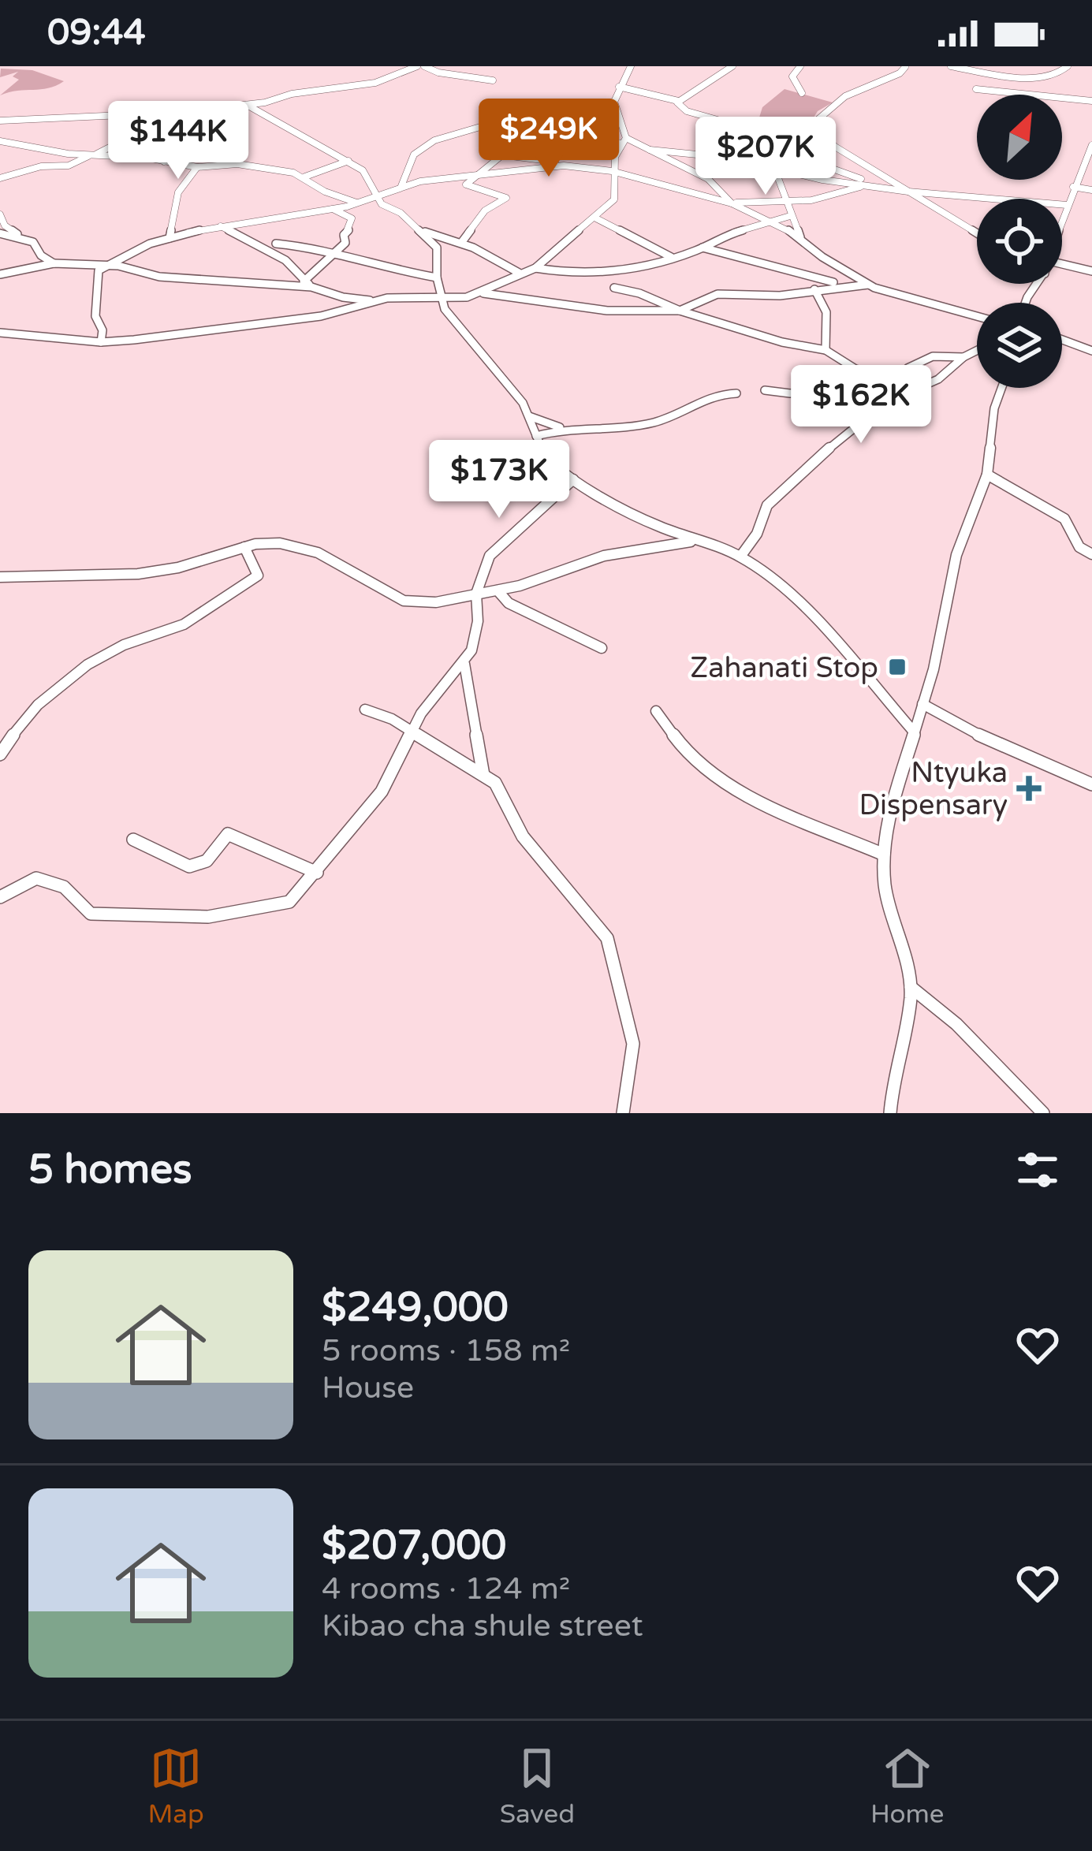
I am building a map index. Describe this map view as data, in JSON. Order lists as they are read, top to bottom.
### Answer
{
  "places": {
    "transit": ["Zahanati Stop"],
    "health": ["Ntyuka Dispensary"]
  },
  "north": "top right",
  "page": {
    "status": "09:44",
    "price": [
      "$249K",
      "$144K",
      "$207K",
      "$162K",
      "$173K"
    ],
    "heading": "5 homes",
    "list": [
      {
        "name": "$249,000",
        "note": "5 rooms · 158 m² · House"
      },
      {
        "name": "$207,000",
        "note": "4 rooms · 124 m² · Kibao cha shule street"
      }
    ],
    "tabs": ["Map", "Saved", "Home"]
  }
}
